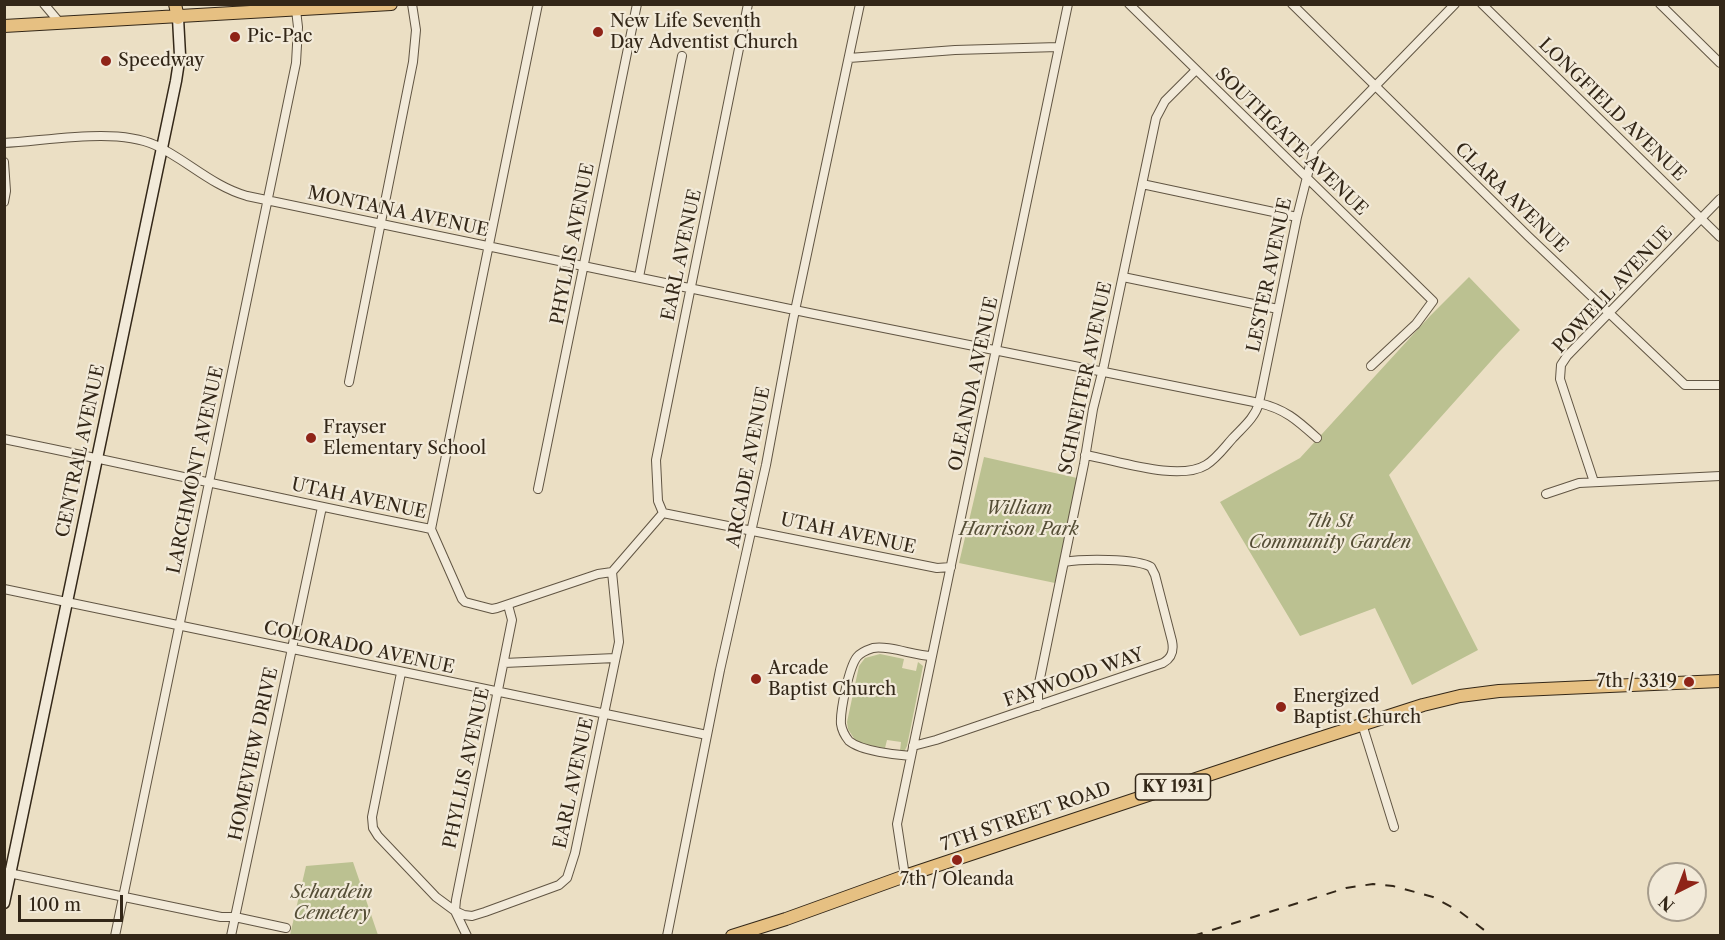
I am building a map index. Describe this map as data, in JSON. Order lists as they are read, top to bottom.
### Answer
{
  "streets": {
    "main road": ["CENTRAL AVENUE", "KY 1931", "7TH STREET ROAD"],
    "street": [
      "LONGFIELD AVENUE",
      "SOUTHGATE AVENUE",
      "CLARA AVENUE",
      "MONTANA AVENUE",
      "PHYLLIS AVENUE",
      "EARL AVENUE",
      "LESTER AVENUE",
      "POWELL AVENUE",
      "SCHNEITER AVENUE",
      "OLEANDA AVENUE",
      "ARCADE AVENUE",
      "LARCHMONT AVENUE",
      "UTAH AVENUE",
      "COLORADO AVENUE",
      "FAYWOOD WAY",
      "HOMEVIEW DRIVE"
    ]
  },
  "crossings": [
    ["LONGFIELD AVENUE", "POWELL AVENUE"],
    ["SOUTHGATE AVENUE", "LESTER AVENUE"],
    ["SOUTHGATE AVENUE", "SCHNEITER AVENUE"],
    ["CLARA AVENUE", "LESTER AVENUE"],
    ["CLARA AVENUE", "POWELL AVENUE"],
    ["MONTANA AVENUE", "PHYLLIS AVENUE"],
    ["MONTANA AVENUE", "EARL AVENUE"],
    ["MONTANA AVENUE", "LESTER AVENUE"],
    ["MONTANA AVENUE", "SCHNEITER AVENUE"],
    ["MONTANA AVENUE", "OLEANDA AVENUE"],
    ["MONTANA AVENUE", "CENTRAL AVENUE"],
    ["MONTANA AVENUE", "ARCADE AVENUE"],
    ["MONTANA AVENUE", "LARCHMONT AVENUE"],
    ["PHYLLIS AVENUE", "EARL AVENUE"],
    ["PHYLLIS AVENUE", "UTAH AVENUE"],
    ["PHYLLIS AVENUE", "COLORADO AVENUE"],
    ["EARL AVENUE", "UTAH AVENUE"],
    ["EARL AVENUE", "COLORADO AVENUE"],
    ["LESTER AVENUE", "SCHNEITER AVENUE"],
    ["SCHNEITER AVENUE", "FAYWOOD WAY"],
    ["OLEANDA AVENUE", "UTAH AVENUE"],
    ["OLEANDA AVENUE", "FAYWOOD WAY"],
    ["OLEANDA AVENUE", "7TH STREET ROAD"],
    ["CENTRAL AVENUE", "UTAH AVENUE"],
    ["CENTRAL AVENUE", "COLORADO AVENUE"],
    ["ARCADE AVENUE", "UTAH AVENUE"],
    ["ARCADE AVENUE", "COLORADO AVENUE"],
    ["LARCHMONT AVENUE", "UTAH AVENUE"],
    ["LARCHMONT AVENUE", "COLORADO AVENUE"],
    ["UTAH AVENUE", "HOMEVIEW DRIVE"],
    ["COLORADO AVENUE", "HOMEVIEW DRIVE"]
  ],
  "parks": ["William Harrison Park", "7th St Community Garden", "Schardein Cemetery"],
  "places": [
    "New Life Seventh Day Adventist Church",
    "Pic-Pac",
    "Speedway",
    "Frayser Elementary School",
    "Arcade Baptist Church",
    "7th / 3319",
    "Energized Baptist Church",
    "7th / Oleanda"
  ],
  "scale_bar": "100 m",
  "north": "bottom left"
}
